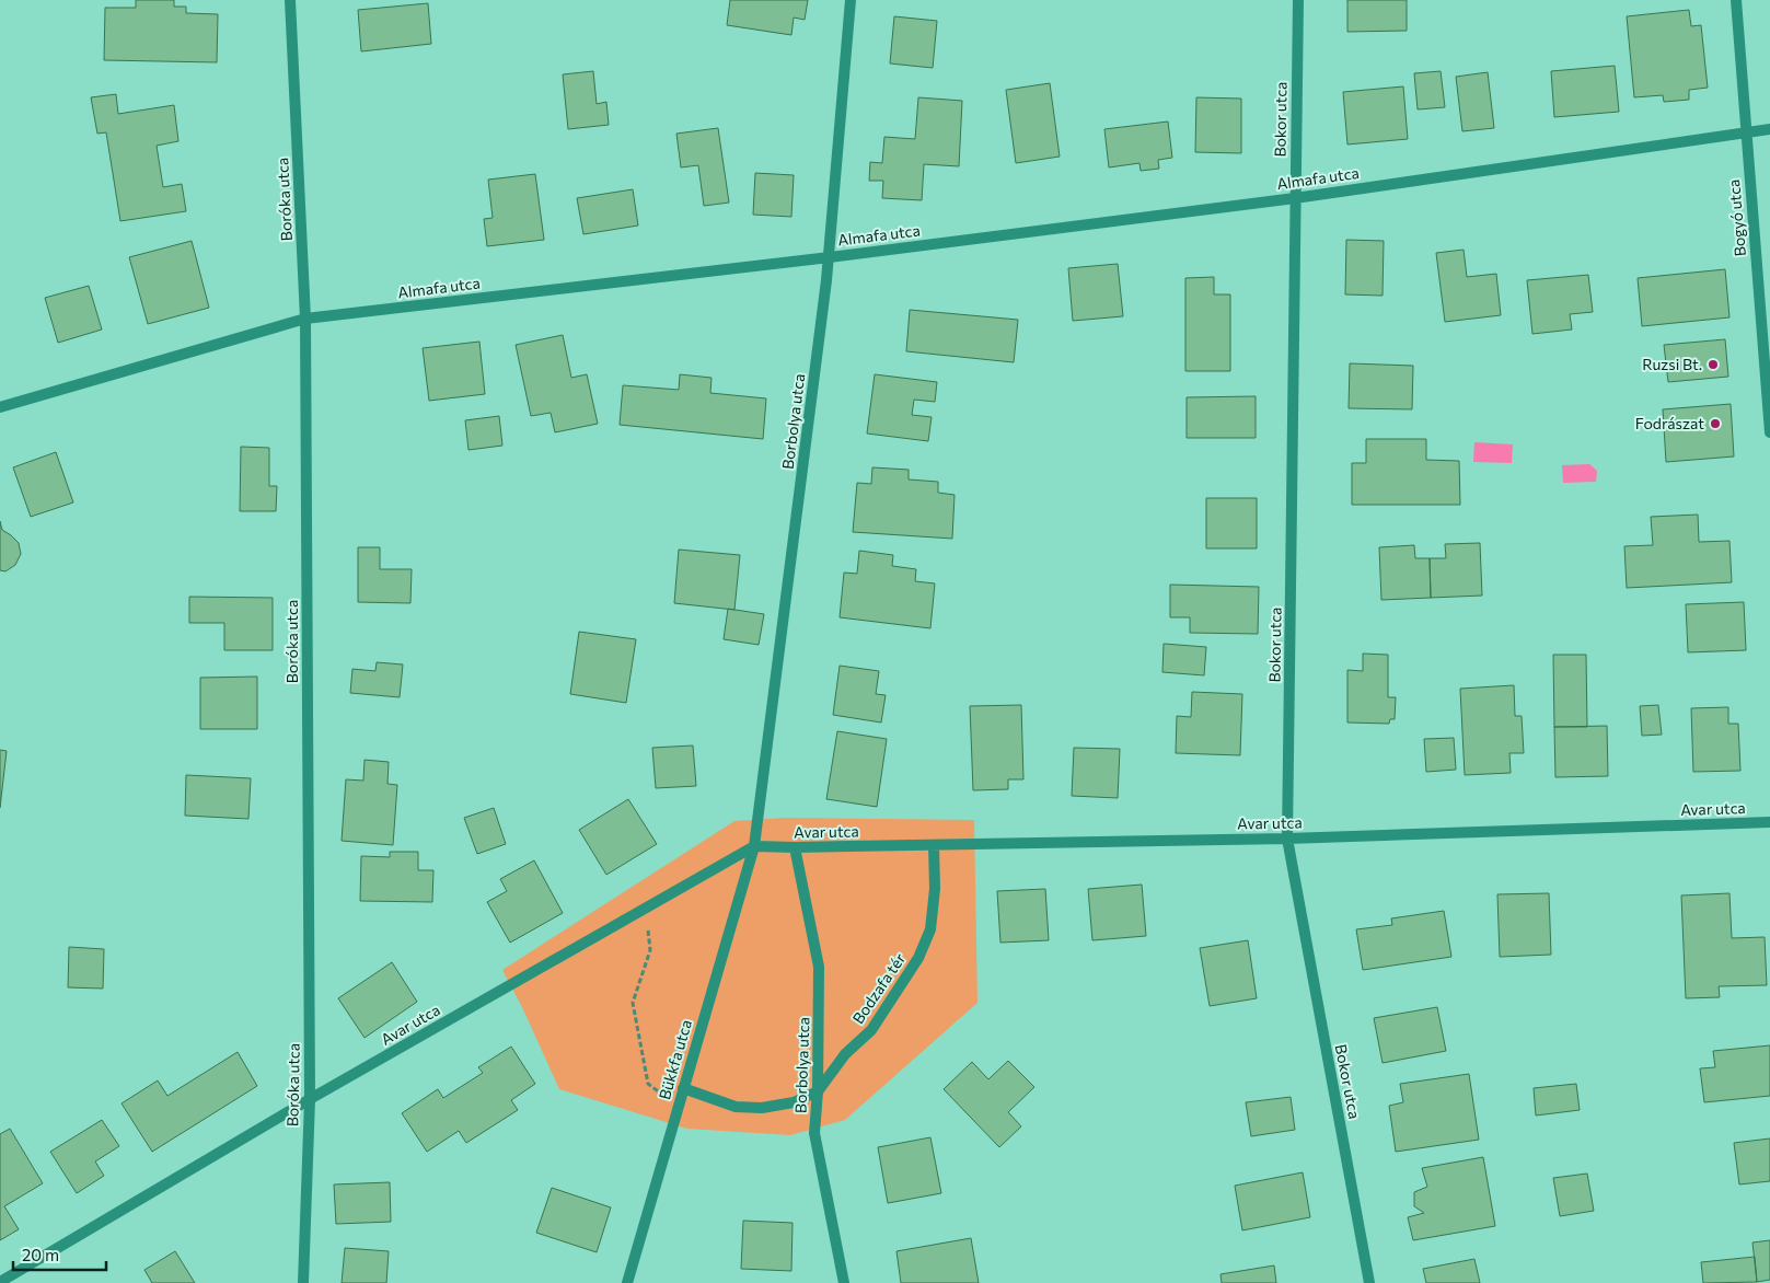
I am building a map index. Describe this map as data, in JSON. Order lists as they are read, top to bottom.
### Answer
{
  "streets": {
    "street": [
      "Bokor utca",
      "Almafa utca",
      "Boróka utca",
      "Bogyó utca",
      "Borbolya utca",
      "Avar utca",
      "Bodzafa tér",
      "Bükkfa utca"
    ]
  },
  "crossings": [
    ["Bokor utca", "Almafa utca"],
    ["Bokor utca", "Avar utca"],
    ["Almafa utca", "Boróka utca"],
    ["Almafa utca", "Bogyó utca"],
    ["Almafa utca", "Borbolya utca"],
    ["Boróka utca", "Avar utca"],
    ["Borbolya utca", "Avar utca"],
    ["Borbolya utca", "Bodzafa tér"],
    ["Borbolya utca", "Bükkfa utca"],
    ["Avar utca", "Bodzafa tér"],
    ["Avar utca", "Bükkfa utca"],
    ["Bodzafa tér", "Bükkfa utca"]
  ],
  "places": ["Ruzsi Bt.", "Fodrászat"],
  "scale_bar": "20 m"
}
